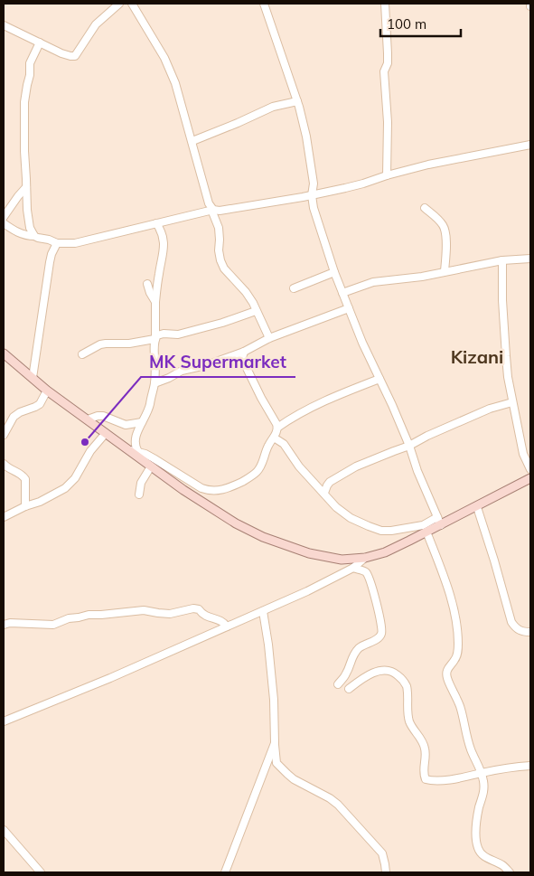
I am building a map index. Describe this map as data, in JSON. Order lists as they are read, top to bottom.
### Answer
{
  "districts": ["Kizani"],
  "places": ["MK Supermarket"],
  "scale_bar": "100 m"
}
